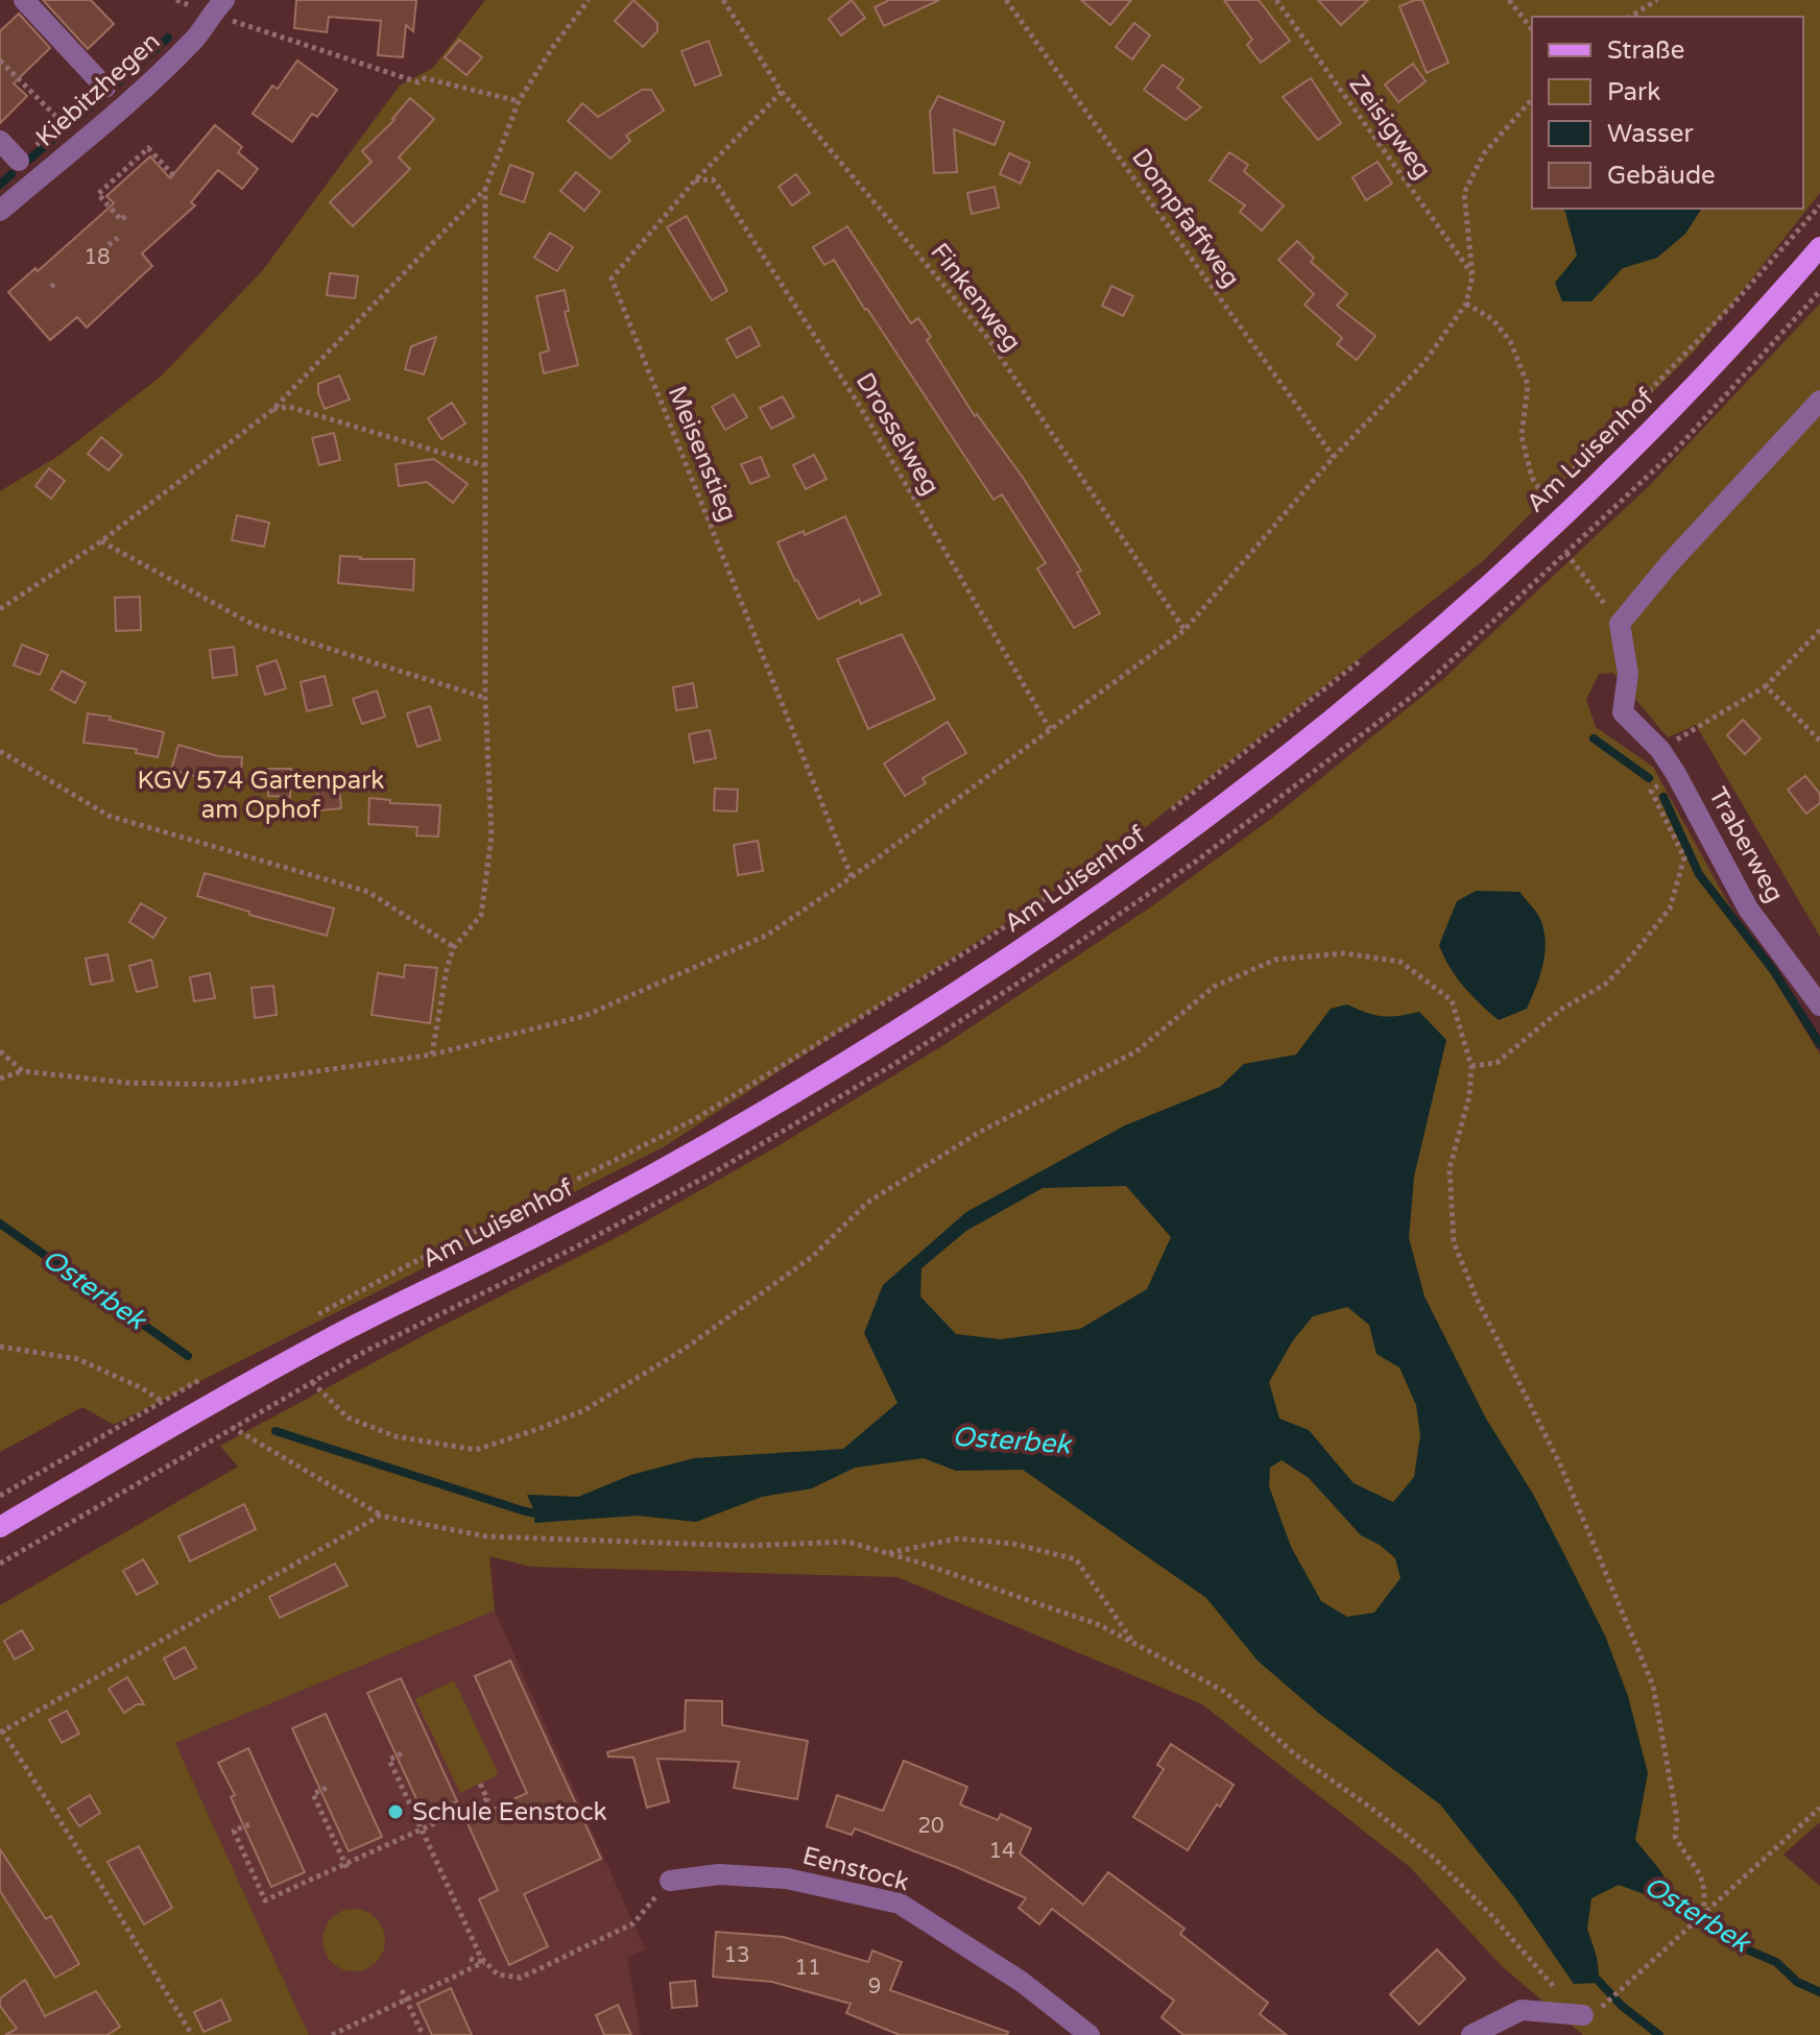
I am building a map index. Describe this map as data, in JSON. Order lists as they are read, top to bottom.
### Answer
{
  "streets": {
    "main road": ["Am Luisenhof"],
    "street": ["Kiebitzhegen", "Traberweg", "Eenstock"],
    "path": [
      "Zeisigweg",
      "Dompfaffweg",
      "Finkenweg",
      "Drosselweg",
      "Meisenstieg"
    ]
  },
  "crossings": [
    ["Finkenweg", "Meisenstieg"],
    ["Drosselweg", "Meisenstieg"]
  ],
  "water": ["Osterbek"],
  "parks": ["KGV 574 Gartenpark am Ophof"],
  "places": ["Schule Eenstock"],
  "house_numbers": [
    "18",
    "20",
    "14",
    "13",
    "11",
    "9"
  ],
  "legend": [
    "Straße",
    "Park",
    "Wasser",
    "Gebäude"
  ]
}
